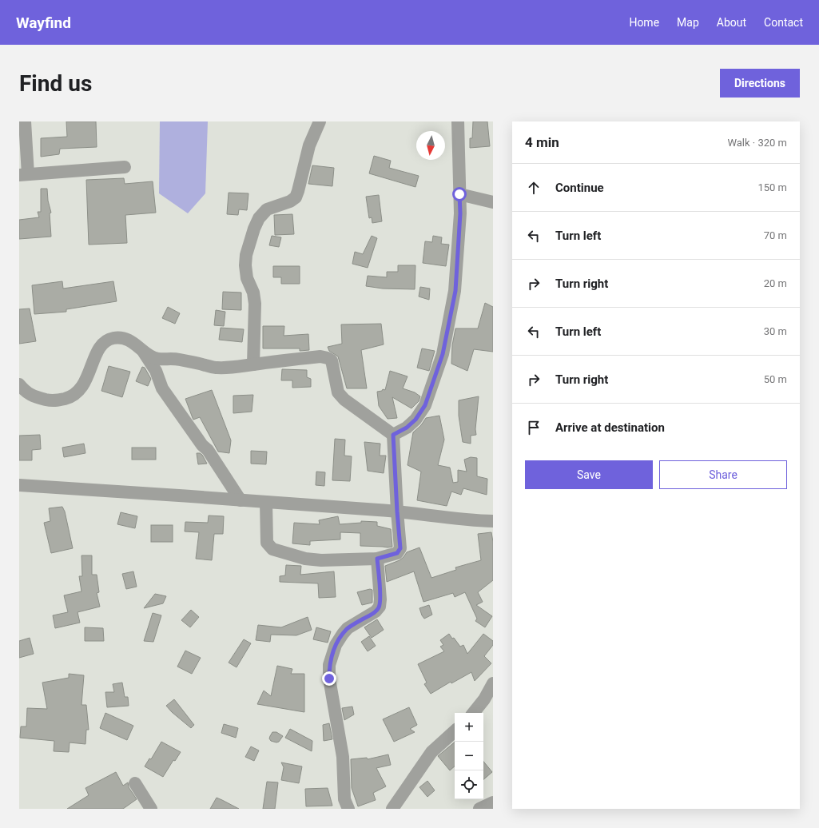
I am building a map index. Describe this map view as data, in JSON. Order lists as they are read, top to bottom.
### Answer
{
  "north": "bottom",
  "page": {
    "header": "Wayfind",
    "nav": [
      "Home",
      "Map",
      "About",
      "Contact"
    ],
    "buttons": [
      "Directions",
      ["Save", "Share"]
    ],
    "title": "Find us",
    "heading": ["4 min", "Walk · 320 m"],
    "list": [
      ["Continue", "150 m"],
      ["Turn left", "70 m"],
      ["Turn right", "20 m"],
      ["Turn left", "30 m"],
      ["Turn right", "50 m"],
      "Arrive at destination"
    ],
    "map_buttons": ["+", "−"]
  }
}
